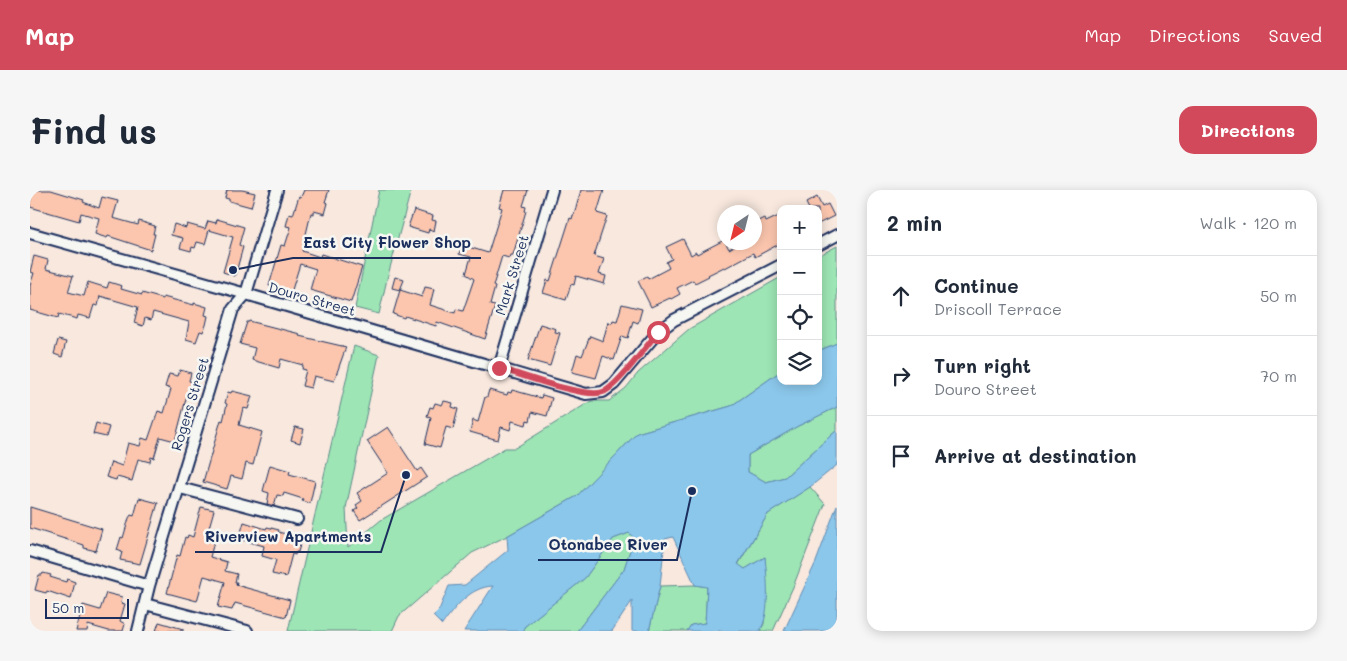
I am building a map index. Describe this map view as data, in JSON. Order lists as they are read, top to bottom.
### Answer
{
  "streets": {
    "street": ["Mark Street", "Douro Street", "Rogers Street"]
  },
  "crossings": [
    ["Mark Street", "Douro Street"],
    ["Douro Street", "Rogers Street"]
  ],
  "places": ["East City Flower Shop", "Riverview Apartments", "Otonabee River"],
  "scale_bar": "50 m",
  "north": "bottom left",
  "page": {
    "header": "Map",
    "nav": ["Map", "Directions", "Saved"],
    "buttons": "Directions",
    "title": "Find us",
    "heading": ["2 min", "Walk · 120 m"],
    "map_buttons": ["+", "−"],
    "list": [
      ["Continue", "Driscoll Terrace", "50 m"],
      ["Turn right", "Douro Street", "70 m"],
      "Arrive at destination"
    ],
    "scale": "50 m"
  }
}
